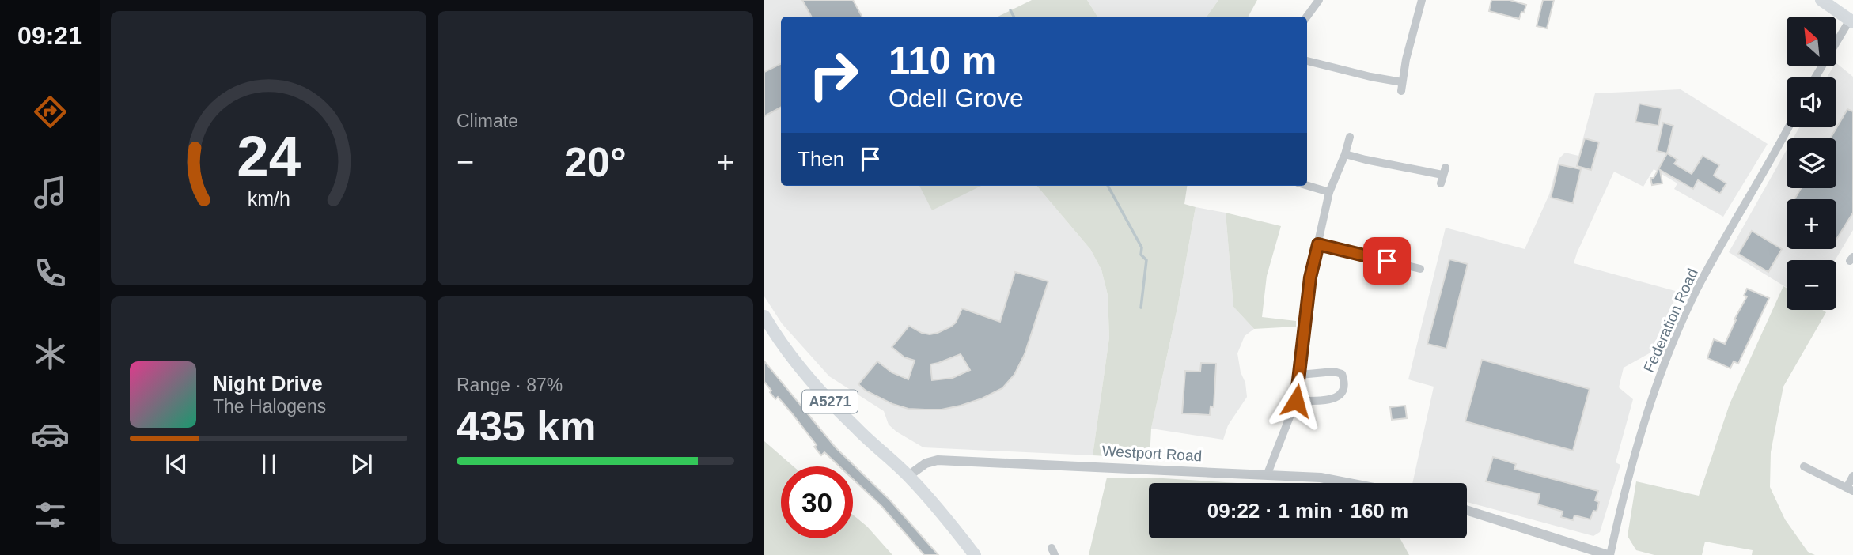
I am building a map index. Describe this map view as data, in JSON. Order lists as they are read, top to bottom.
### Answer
{
  "streets": {
    "main road": ["A5271"],
    "street": ["Federation Road", "Westport Road"]
  },
  "crossings": [
    ["A5271", "Westport Road"]
  ],
  "north": "top left",
  "page": {
    "tabs": "09:21",
    "tile": [
      "Climate",
      ["Range · 87%", "435 km"]
    ],
    "map_buttons": ["+", "−"],
    "turn": ["110 m", "Odell Grove"],
    "then": "Then",
    "heat": ["−", "20°", "+"],
    "song": ["Night Drive", "The Halogens"],
    "limit": "30",
    "trip": "09:22 · 1 min · 160 m",
    "gauge": ["24", "km/h"]
  }
}
